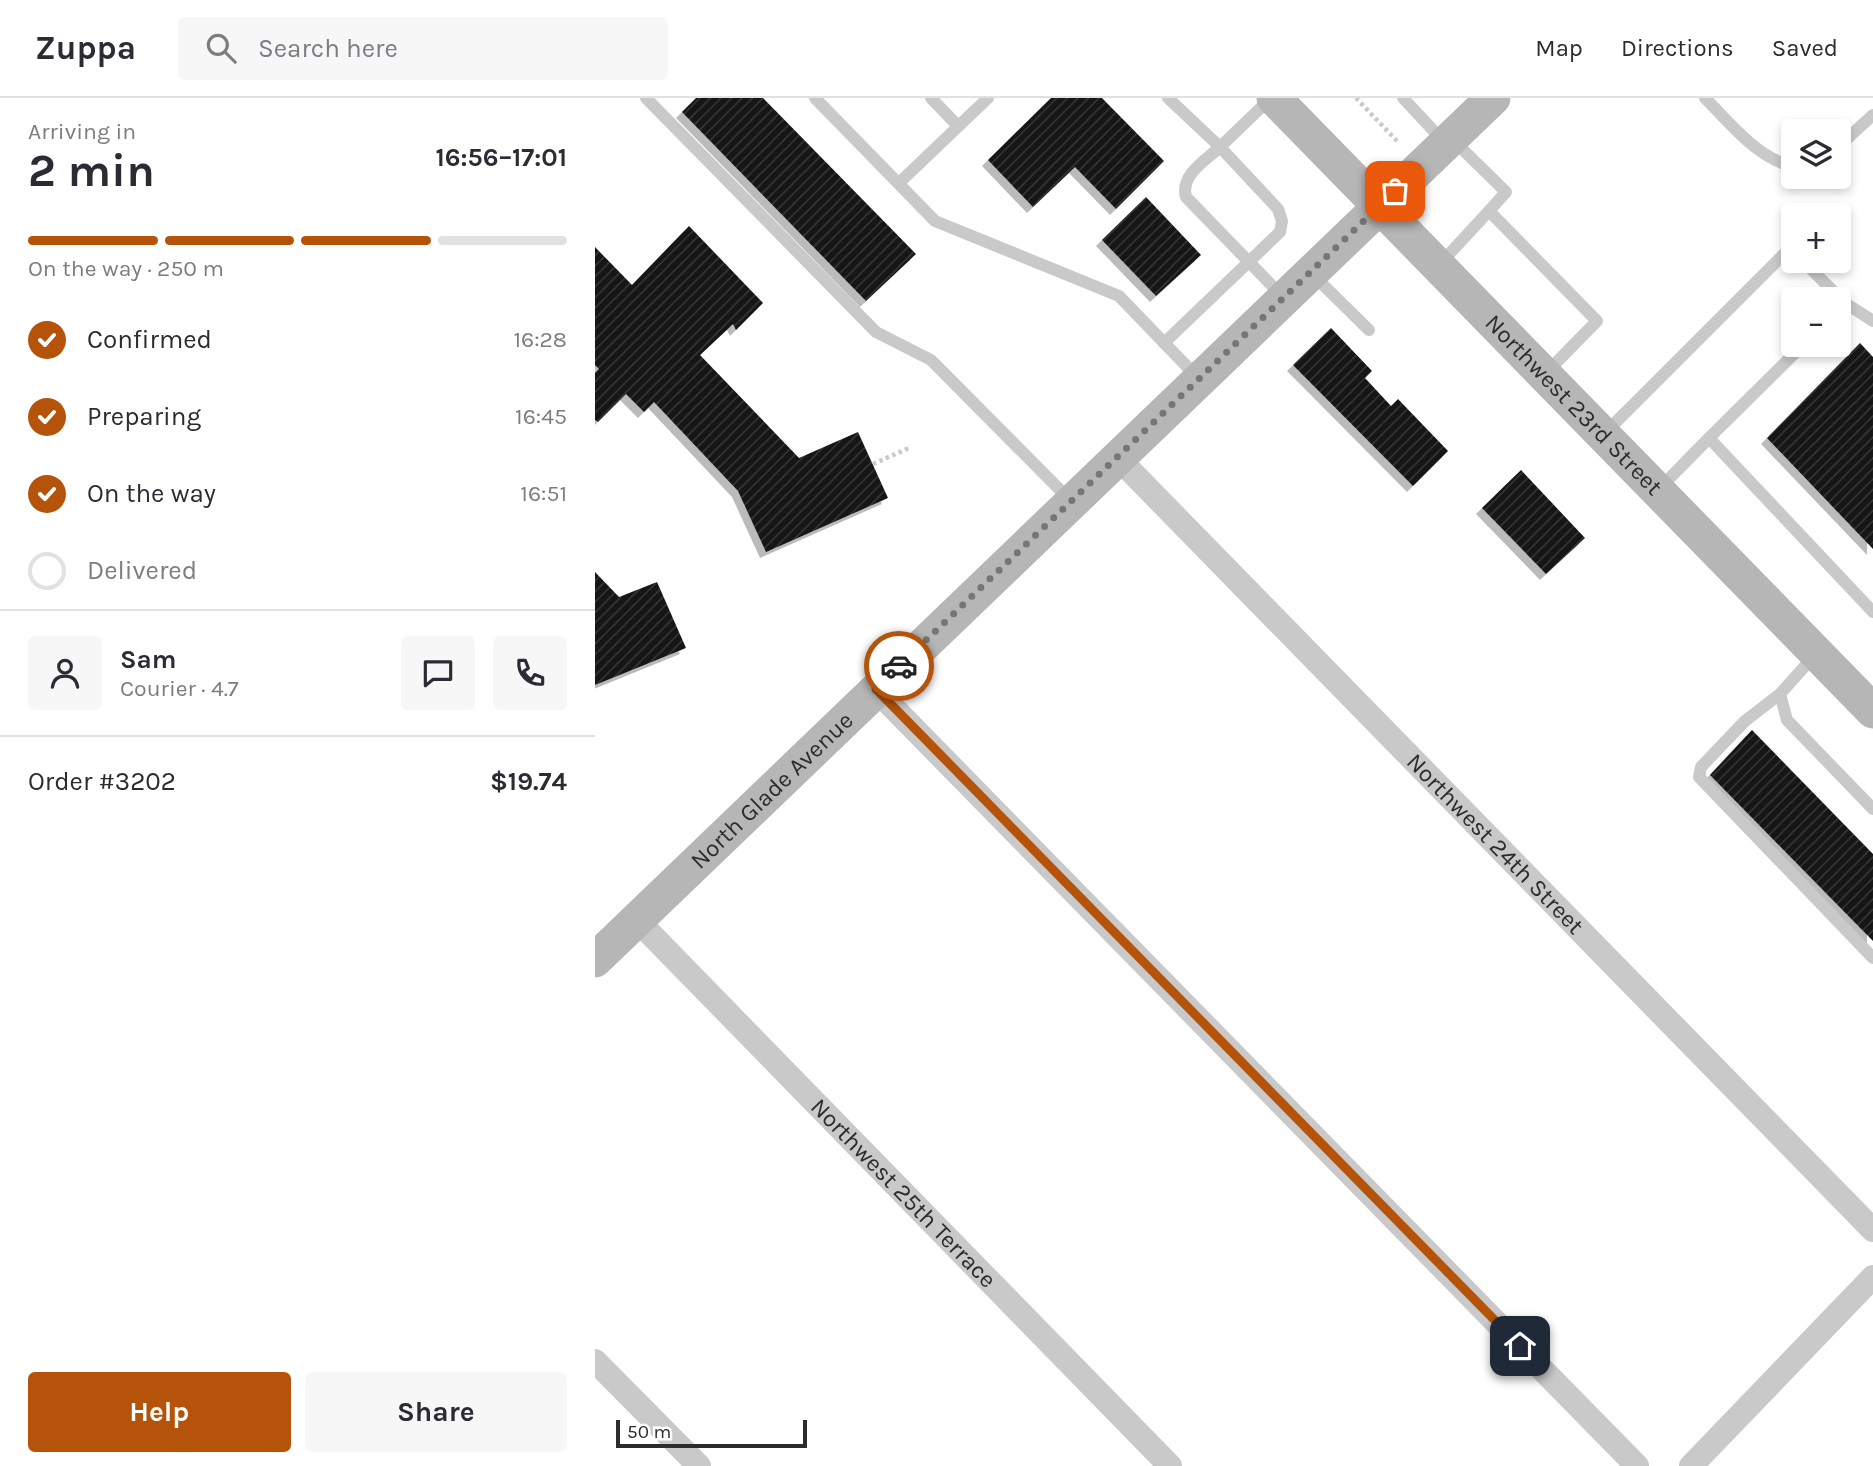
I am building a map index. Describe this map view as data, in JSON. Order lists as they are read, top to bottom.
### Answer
{
  "streets": {
    "street": [
      "Northwest 23rd Street",
      "North Glade Avenue",
      "Northwest 24th Street",
      "Northwest 25th Terrace"
    ]
  },
  "crossings": [
    ["Northwest 23rd Street", "North Glade Avenue"],
    ["North Glade Avenue", "Northwest 24th Street"],
    ["North Glade Avenue", "Northwest 25th Terrace"]
  ],
  "scale_bar": "50 m",
  "page": {
    "header": "Zuppa",
    "search": "Search here",
    "nav": ["Map", "Directions", "Saved"],
    "heading": ["2 min", "Arriving in", "16:56–17:01"],
    "panel": [
      "Sam",
      "Courier · 4.7",
      "Order #3202",
      "$19.74"
    ],
    "map_buttons": ["+", "−"],
    "bar": "On the way · 250 m",
    "list": [
      ["Confirmed", "16:28"],
      ["Preparing", "16:45"],
      ["On the way", "16:51"],
      "Delivered"
    ],
    "buttons": ["Help", "Share"],
    "scale": "50 m"
  }
}
